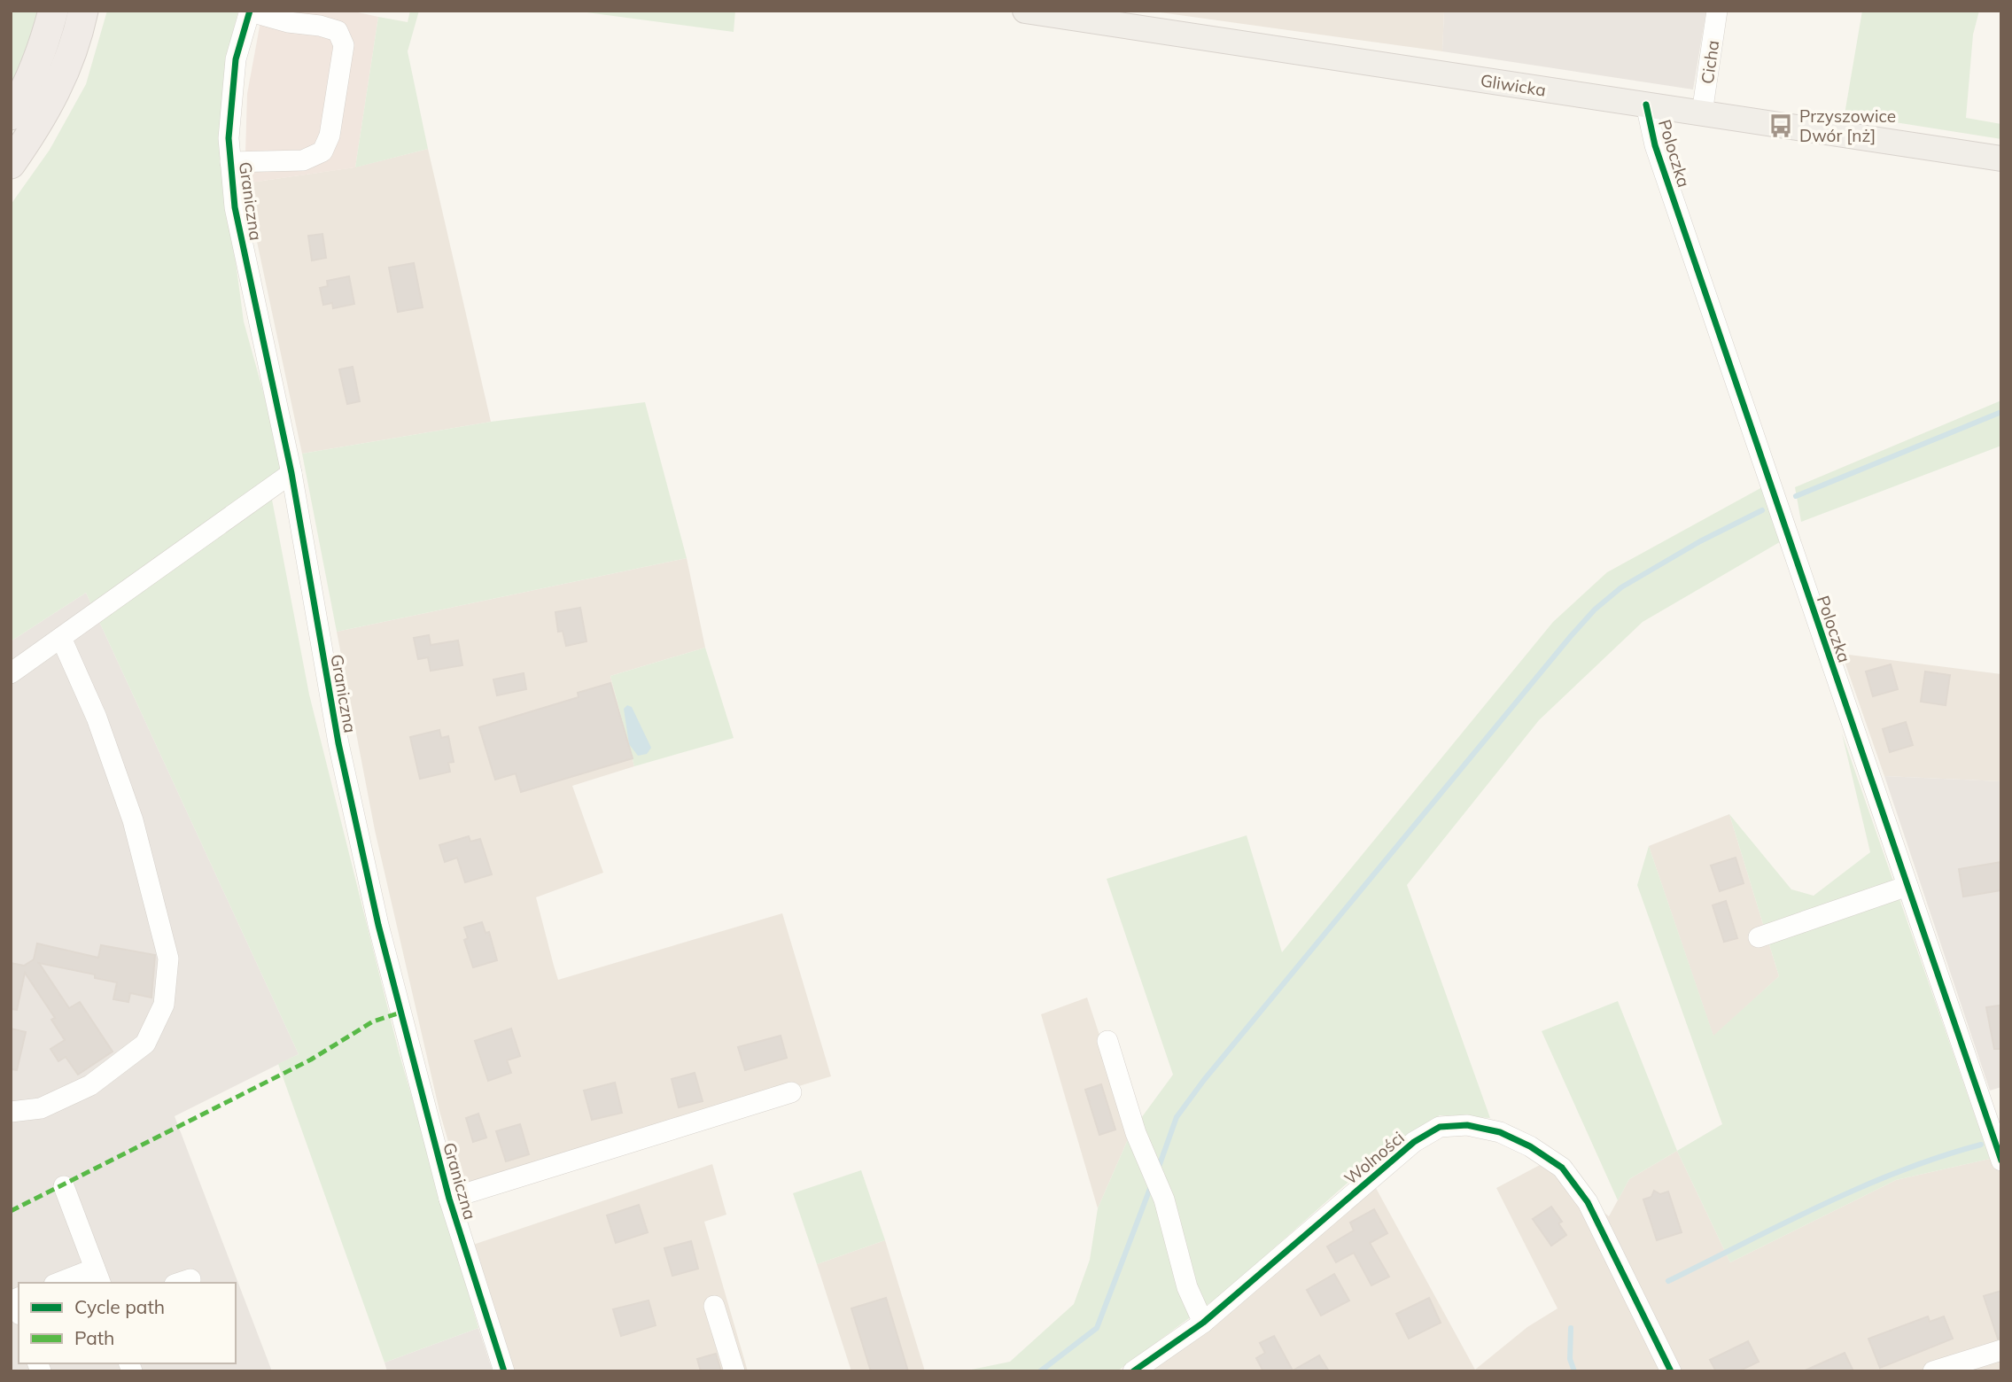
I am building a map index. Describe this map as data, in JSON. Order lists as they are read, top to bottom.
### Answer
{
  "streets": {
    "main road": ["Gliwicka"],
    "street": [
      "Cicha",
      "Poloczka",
      "Graniczna",
      "Wolności"
    ]
  },
  "crossings": [
    ["Cicha", "Gliwicka"],
    ["Gliwicka", "Poloczka"]
  ],
  "places": {
    "bus stop": ["Przyszowice Dwór [nż]"]
  },
  "legend": ["Cycle path", "Path"]
}
